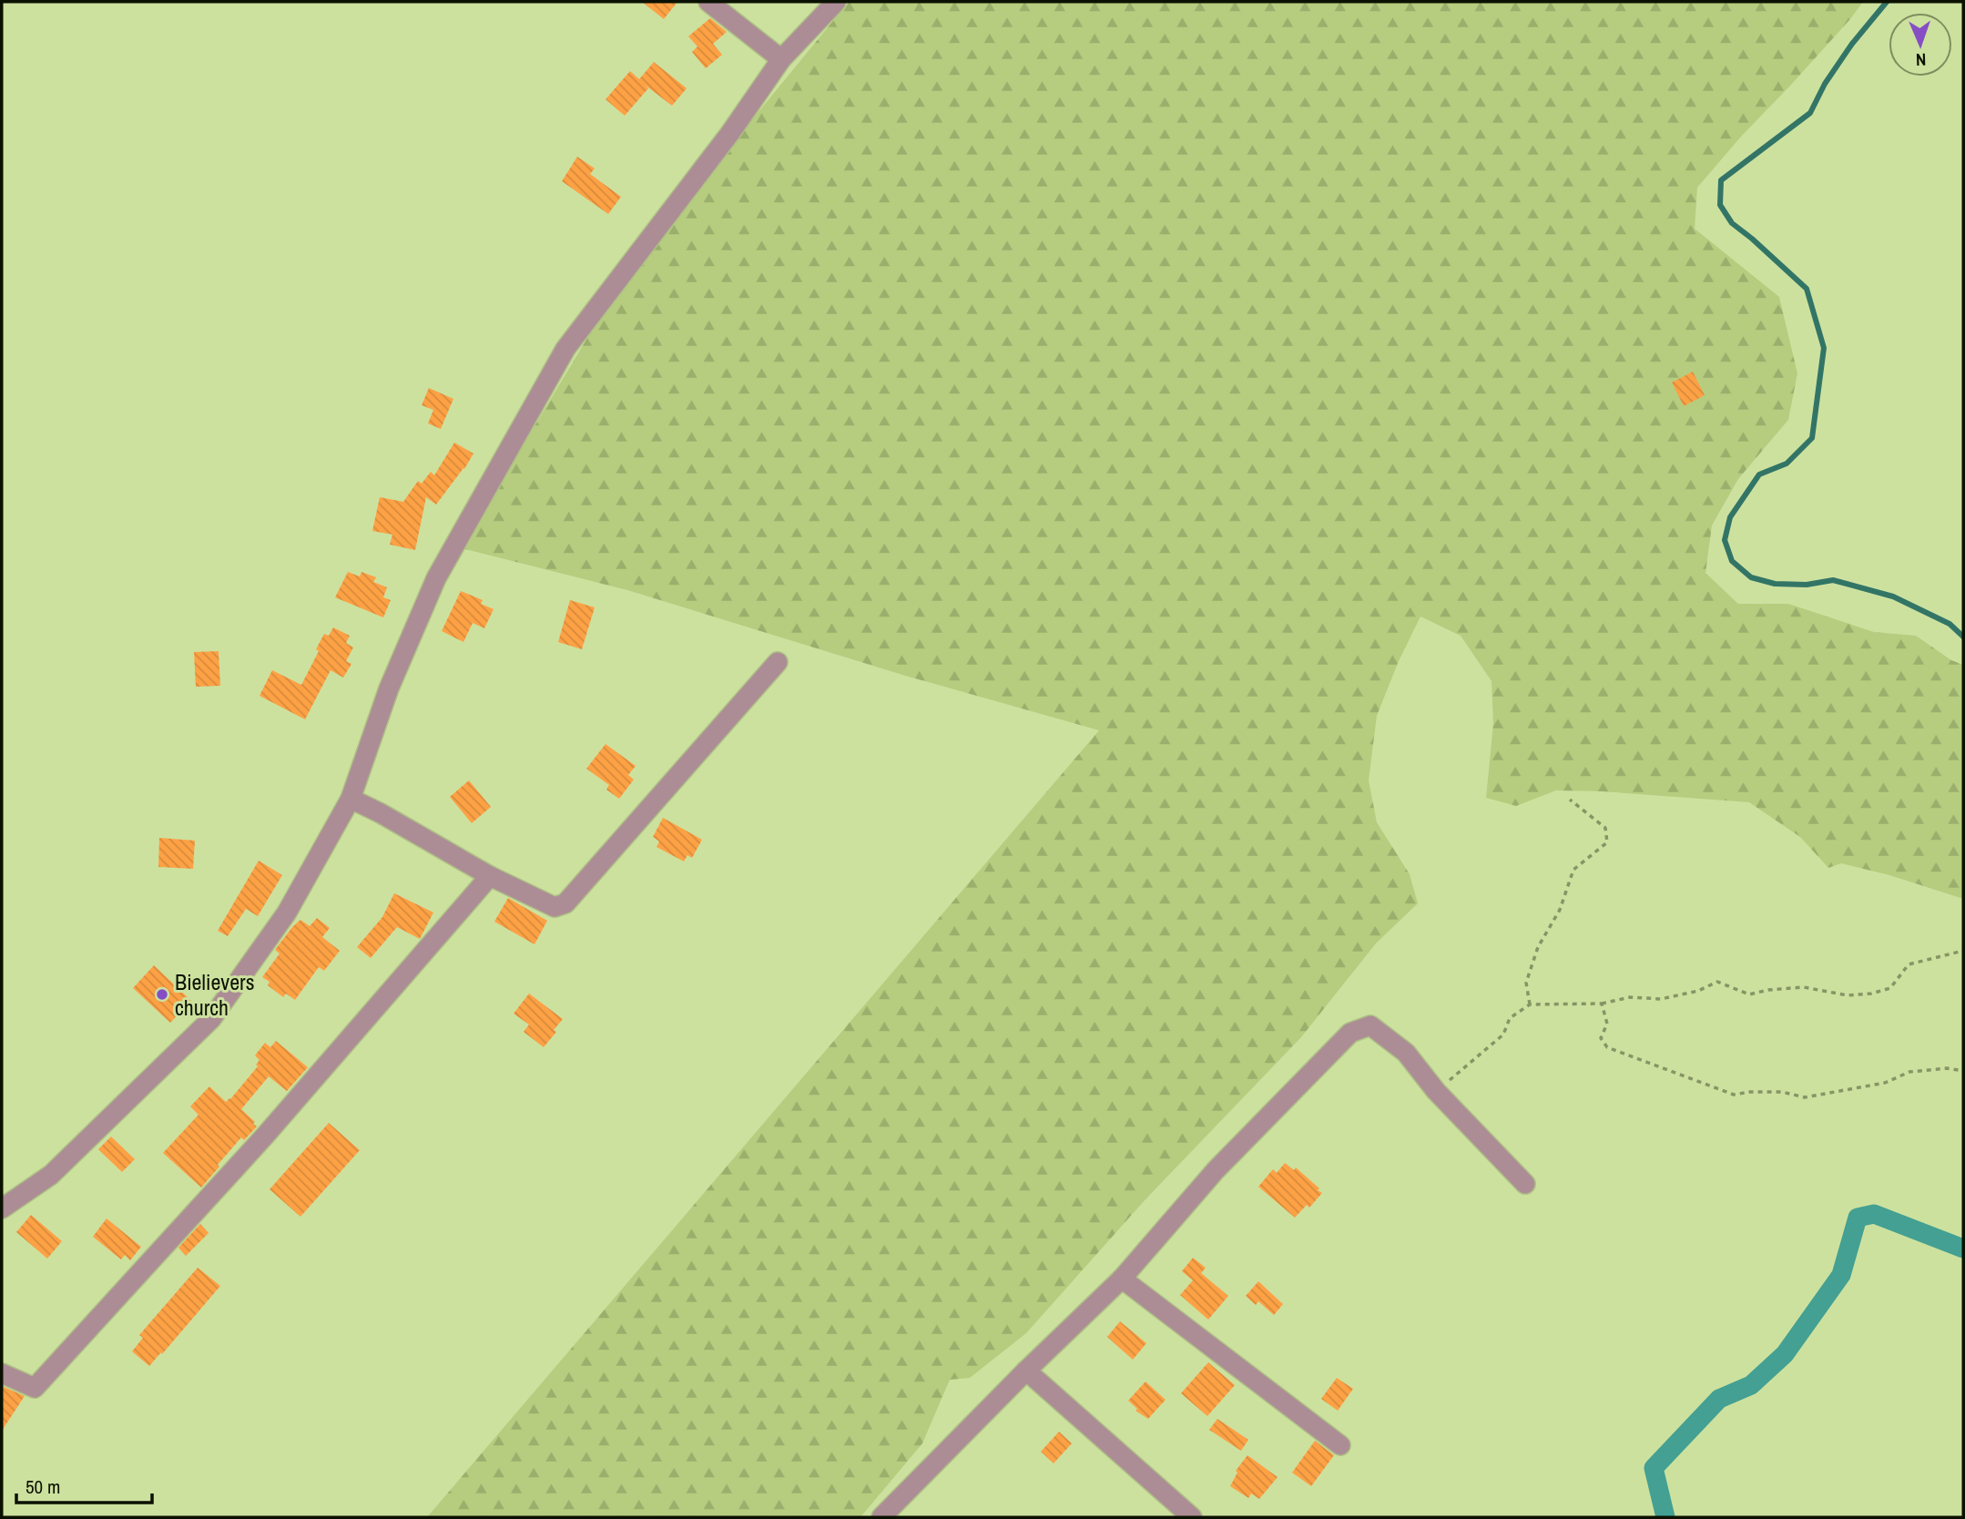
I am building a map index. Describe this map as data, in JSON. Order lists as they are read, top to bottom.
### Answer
{
  "places": ["Bielievers church"],
  "scale_bar": "50 m",
  "north": "bottom"
}
